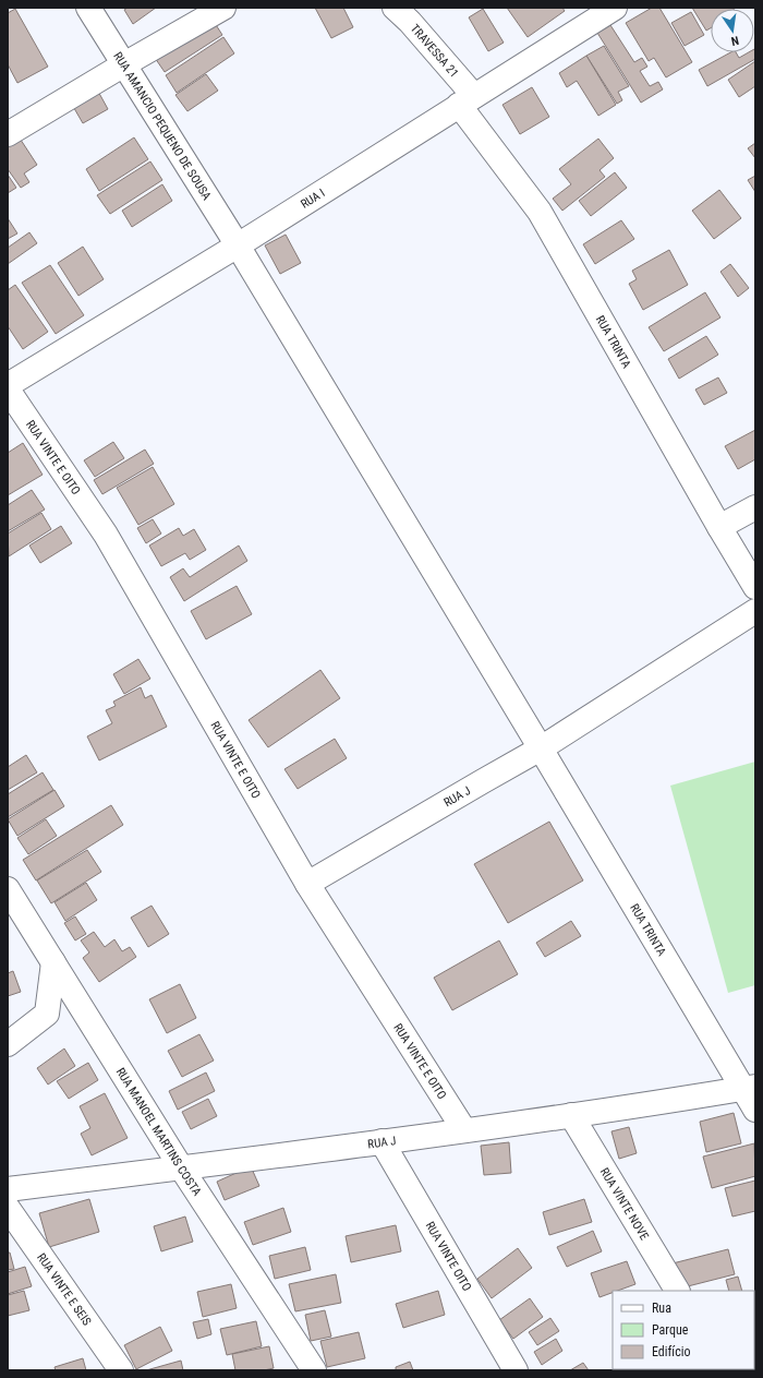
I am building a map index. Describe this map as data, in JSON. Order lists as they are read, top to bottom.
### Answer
{
  "streets": {
    "street": [
      "TRAVESSA 21",
      "RUA AMANCIO PEQUENO DE SOUSA",
      "RUA I",
      "RUA TRINTA",
      "RUA VINTE E OITO",
      "RUA J",
      "RUA MANOEL MARTINS COSTA",
      "RUA VINTE NOVE",
      "RUA VINTE OITO",
      "RUA VINTE E SEIS"
    ]
  },
  "crossings": [
    ["TRAVESSA 21", "RUA I"],
    ["TRAVESSA 21", "RUA TRINTA"],
    ["RUA AMANCIO PEQUENO DE SOUSA", "RUA I"],
    ["RUA AMANCIO PEQUENO DE SOUSA", "RUA TRINTA"],
    ["RUA AMANCIO PEQUENO DE SOUSA", "RUA J"],
    ["RUA I", "RUA TRINTA"],
    ["RUA TRINTA", "RUA J"],
    ["RUA VINTE E OITO", "RUA J"],
    ["RUA J", "RUA MANOEL MARTINS COSTA"],
    ["RUA J", "RUA VINTE NOVE"],
    ["RUA J", "RUA VINTE OITO"]
  ],
  "legend": ["Rua", "Parque", "Edifício"],
  "north": "bottom"
}
